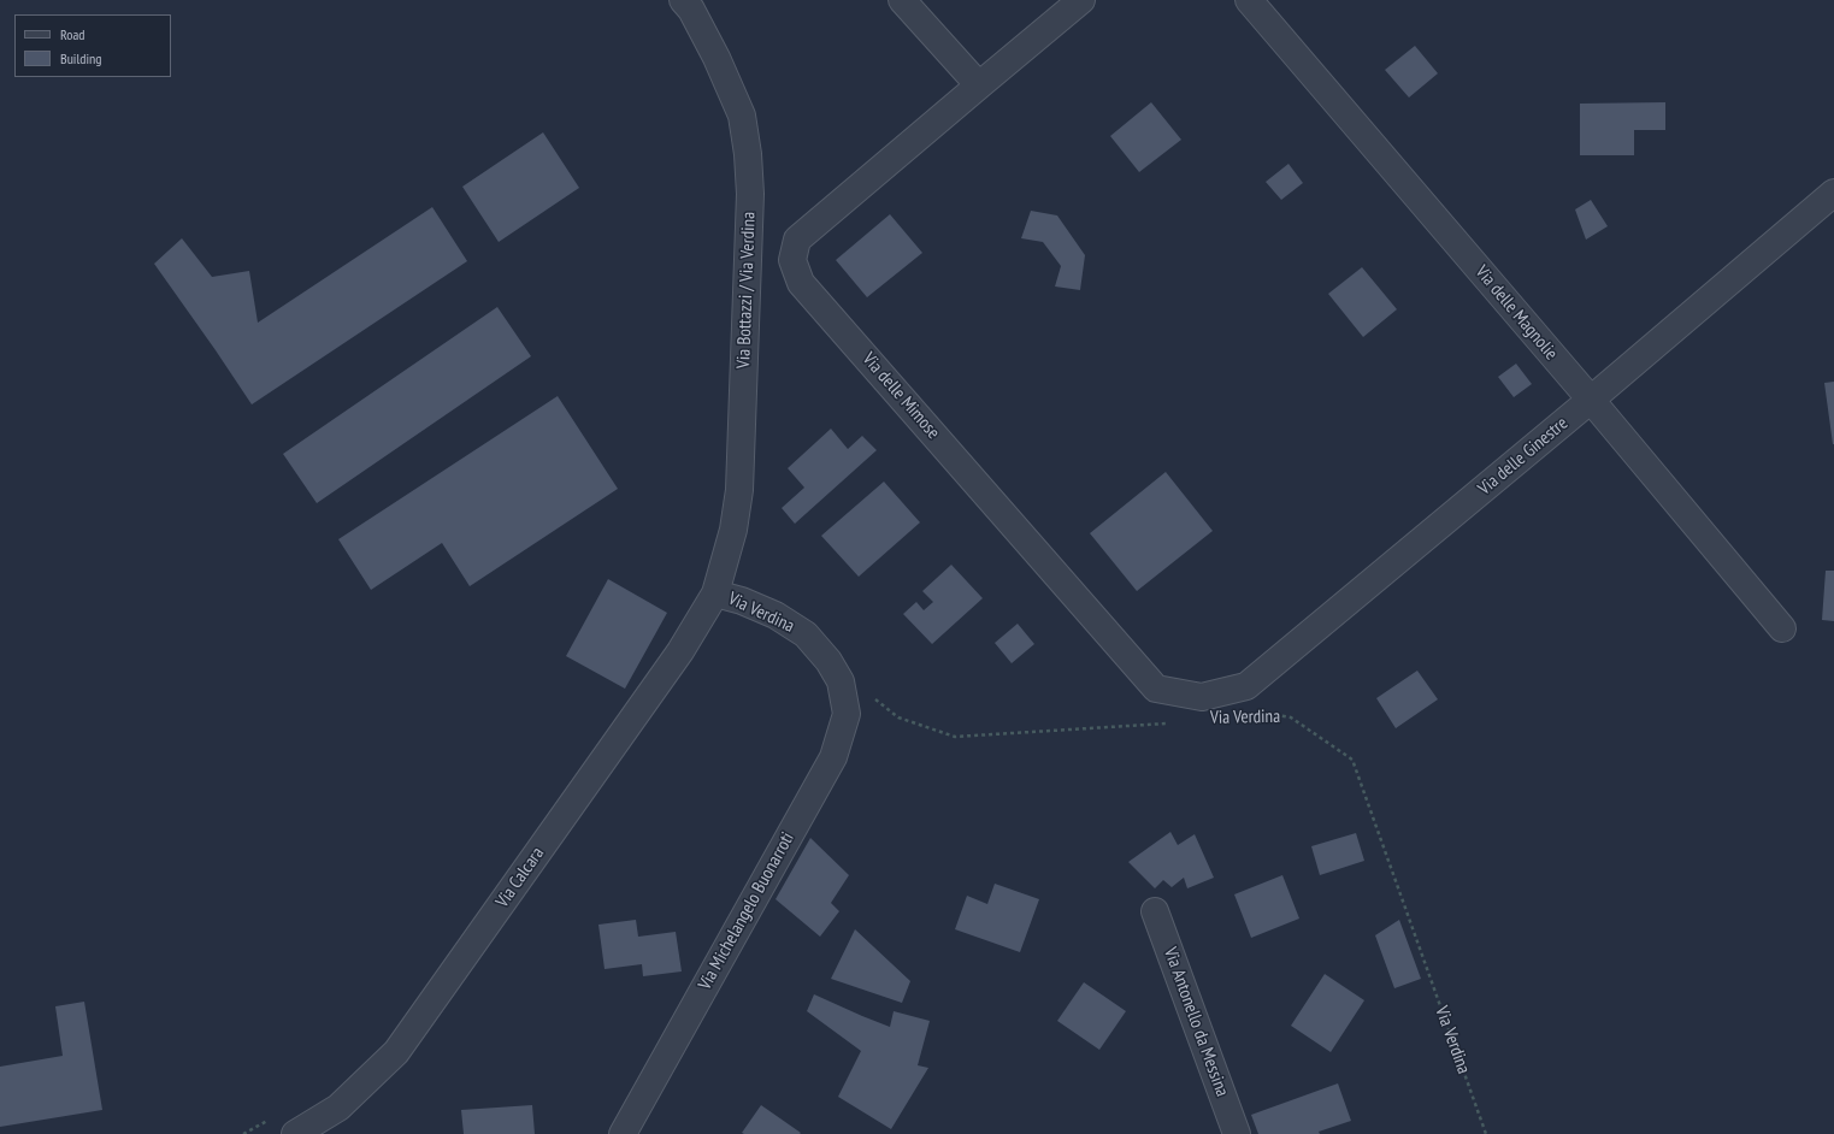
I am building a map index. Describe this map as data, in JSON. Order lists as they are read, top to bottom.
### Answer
{
  "streets": {
    "street": [
      "Via Bottazzi / Via Verdina",
      "Via delle Magnolie",
      "Via delle Mimose",
      "Via delle Ginestre",
      "Via Verdina",
      "Via Calcara",
      "Via Michelangelo Buonarroti",
      "Via Antonello da Messina"
    ]
  },
  "crossings": [
    ["Via Bottazzi / Via Verdina", "Via Verdina"],
    ["Via Bottazzi / Via Verdina", "Via Calcara"],
    ["Via delle Magnolie", "Via delle Ginestre"],
    ["Via delle Mimose", "Via delle Ginestre"],
    ["Via delle Mimose", "Via Verdina"],
    ["Via delle Ginestre", "Via Verdina"],
    ["Via Verdina", "Via Calcara"],
    ["Via Verdina", "Via Michelangelo Buonarroti"]
  ],
  "legend": ["Road", "Building"]
}
